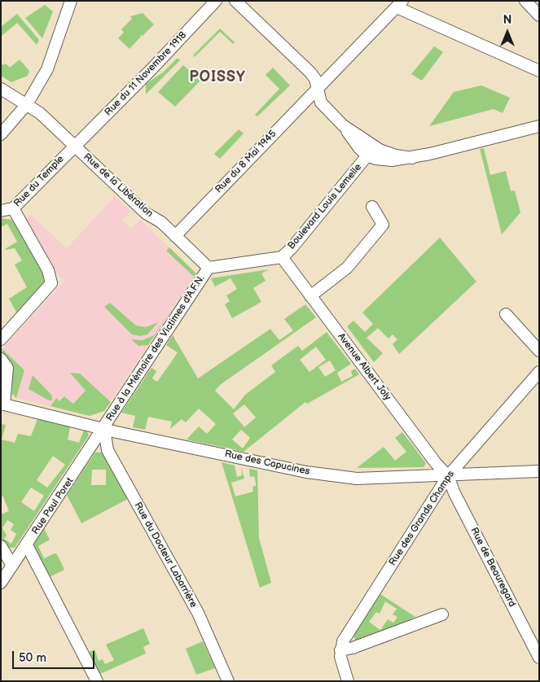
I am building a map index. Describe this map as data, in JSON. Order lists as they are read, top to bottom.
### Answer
{
  "streets": {
    "street": [
      "Rue du 11 Novembre 1918",
      "Rue du 8 Mai 1945",
      "Rue du Temple",
      "Rue de la Libération",
      "Boulevard Louis Lemelle",
      "Rue à la Mémoire des Victimes d'A.F.N.",
      "Avenue Albert Joly",
      "Rue des Capucines",
      "Rue Paul Poret",
      "Rue des Grands Champs",
      "Rue du Docteur Labarrière",
      "Rue de Beauregard"
    ]
  },
  "crossings": [
    ["Rue du 11 Novembre 1918", "Rue du Temple"],
    ["Rue du 11 Novembre 1918", "Rue de la Libération"],
    ["Rue du 8 Mai 1945", "Rue de la Libération"],
    ["Rue du Temple", "Rue de la Libération"],
    ["Rue de la Libération", "Boulevard Louis Lemelle"],
    ["Rue de la Libération", "Rue à la Mémoire des Victimes d'A.F.N."],
    ["Boulevard Louis Lemelle", "Rue à la Mémoire des Victimes d'A.F.N."],
    ["Boulevard Louis Lemelle", "Avenue Albert Joly"],
    ["Rue à la Mémoire des Victimes d'A.F.N.", "Rue des Capucines"],
    ["Rue à la Mémoire des Victimes d'A.F.N.", "Rue Paul Poret"],
    ["Rue à la Mémoire des Victimes d'A.F.N.", "Rue du Docteur Labarrière"],
    ["Avenue Albert Joly", "Rue des Capucines"],
    ["Avenue Albert Joly", "Rue des Grands Champs"],
    ["Avenue Albert Joly", "Rue de Beauregard"],
    ["Rue des Capucines", "Rue Paul Poret"],
    ["Rue des Capucines", "Rue des Grands Champs"],
    ["Rue des Capucines", "Rue du Docteur Labarrière"],
    ["Rue des Capucines", "Rue de Beauregard"],
    ["Rue Paul Poret", "Rue du Docteur Labarrière"],
    ["Rue des Grands Champs", "Rue de Beauregard"]
  ],
  "districts": ["POISSY"],
  "scale_bar": "50 m",
  "north": "top"
}
